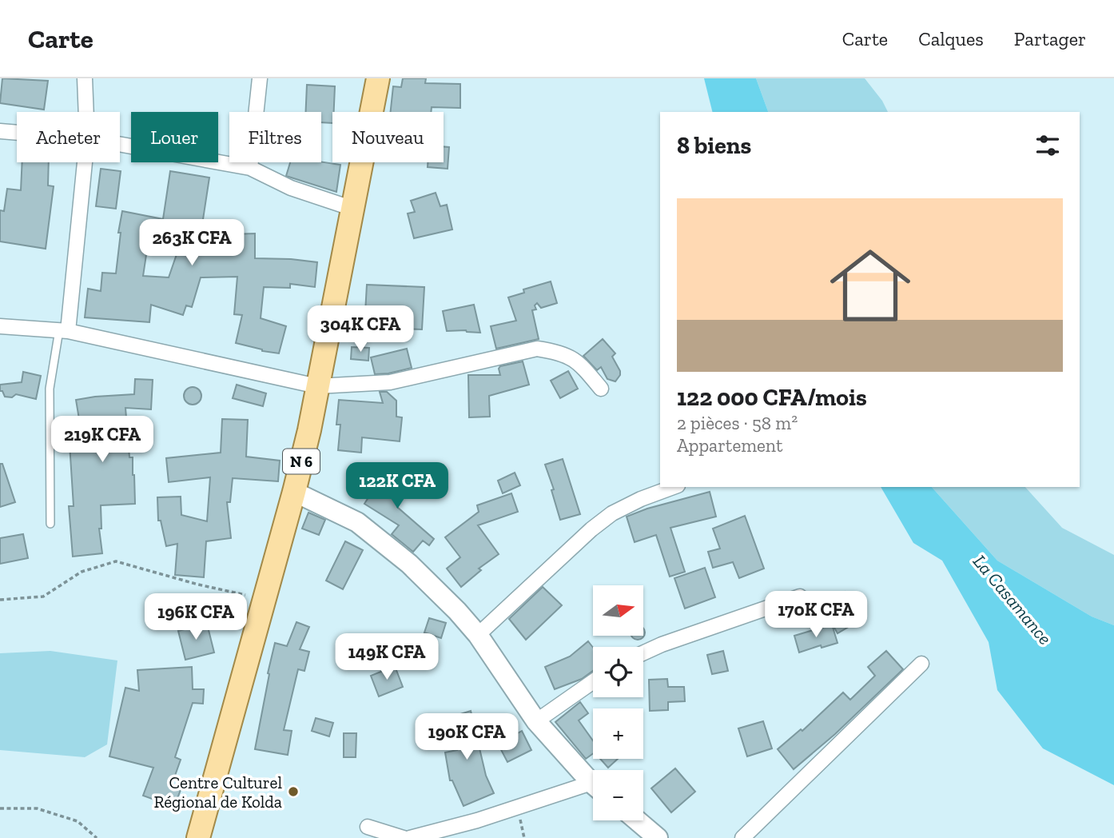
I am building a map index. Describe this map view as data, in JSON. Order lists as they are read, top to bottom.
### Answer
{
  "streets": {
    "main road": ["N 6"]
  },
  "water": ["La Casamance"],
  "places": ["Centre Culturel Régional de Kolda"],
  "north": "right",
  "page": {
    "header": "Carte",
    "nav": ["Carte", "Calques", "Partager"],
    "chip": [
      "Acheter",
      "Louer",
      "Filtres",
      "Nouveau"
    ],
    "heading": "8 biens",
    "list": [
      {
        "name": "122 000 CFA/mois",
        "note": "2 pièces · 58 m² · Appartement"
      }
    ],
    "price": [
      "263K CFA",
      "304K CFA",
      "219K CFA",
      "122K CFA",
      "170K CFA",
      "196K CFA",
      "149K CFA",
      "190K CFA"
    ],
    "map_buttons": ["+", "−"]
  }
}
